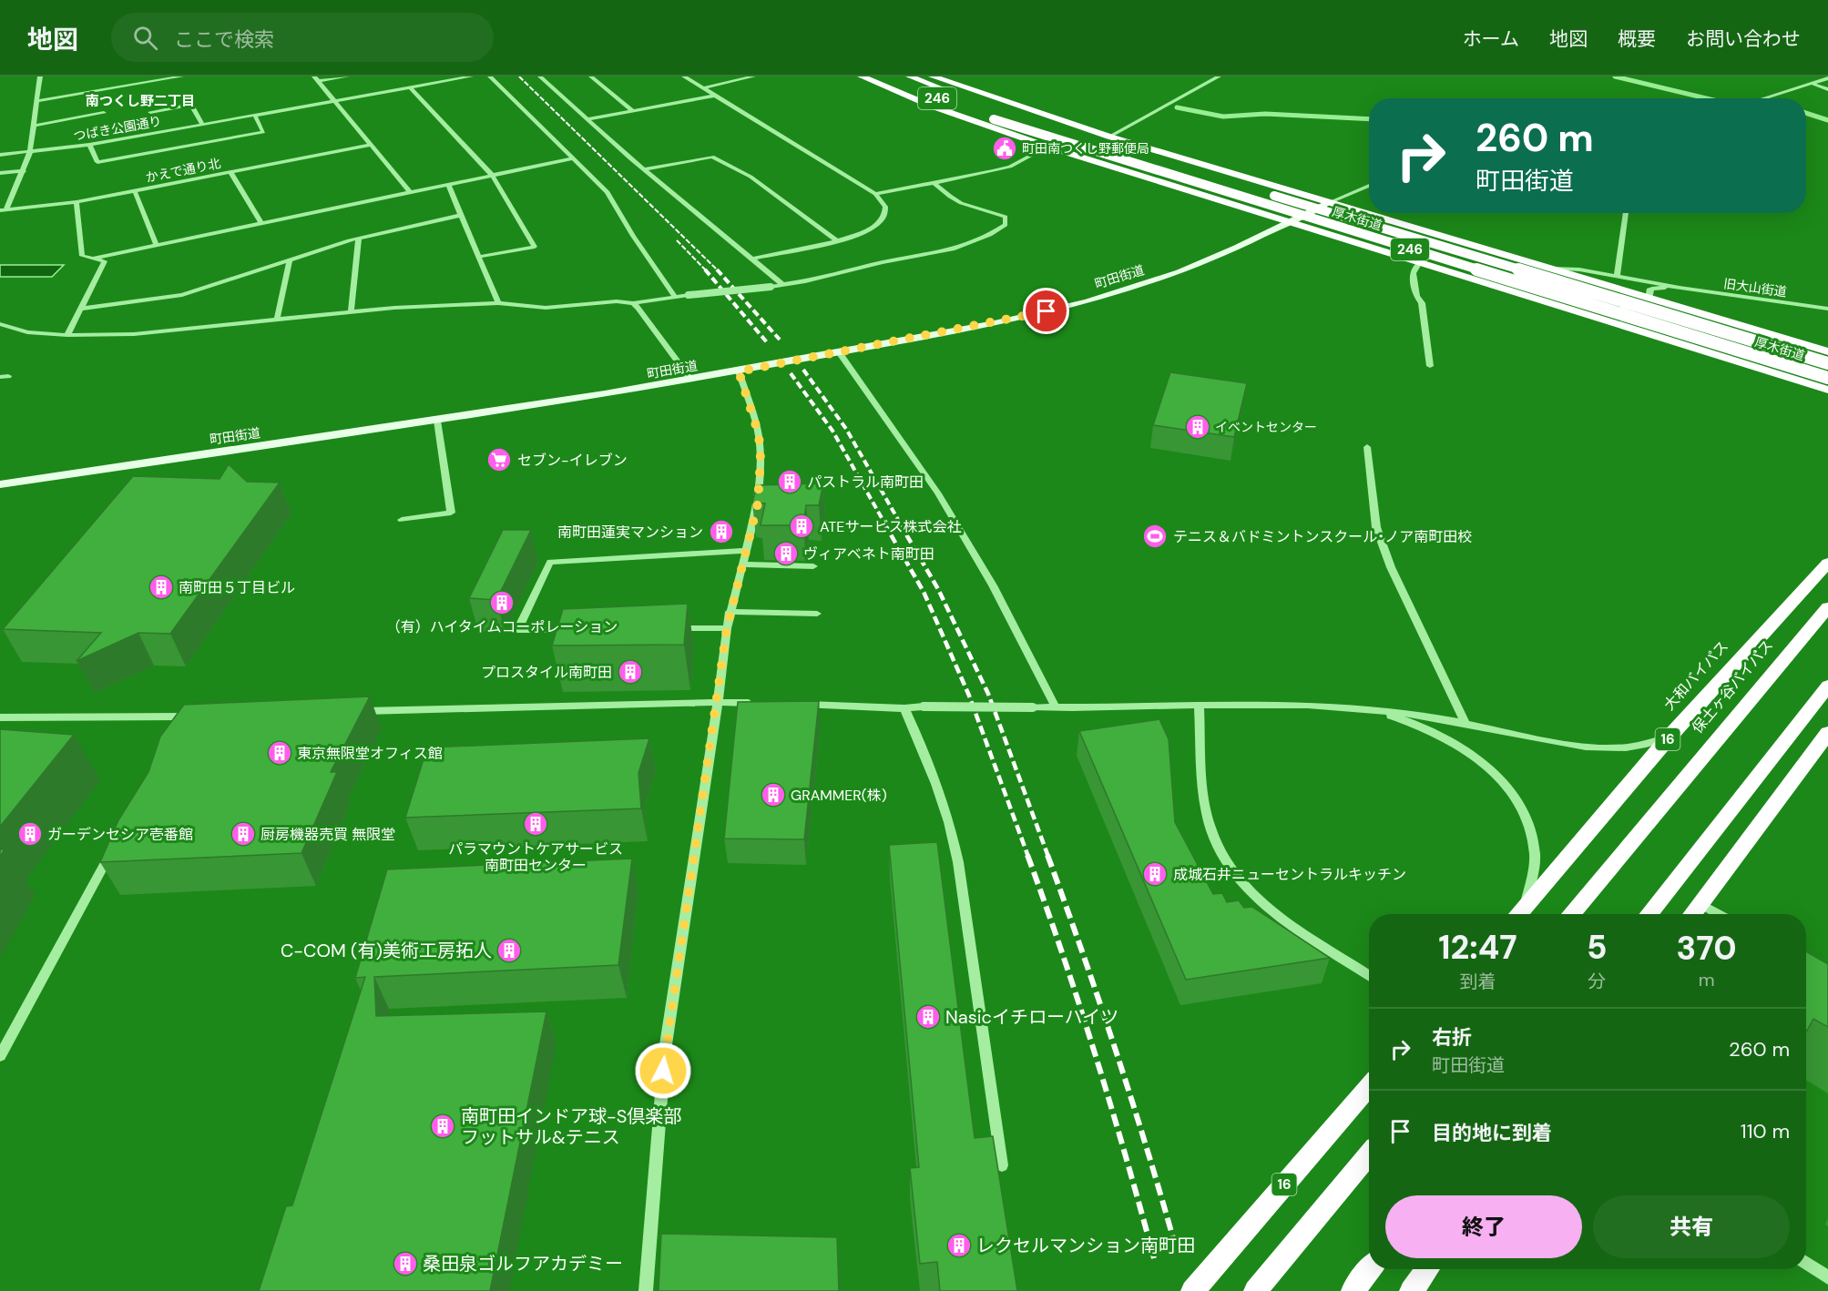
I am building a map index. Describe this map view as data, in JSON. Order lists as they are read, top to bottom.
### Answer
{
  "streets": {
    "highway": [
      "246",
      "厚木街道",
      "大和バイパス",
      "保土ヶ谷バイパス",
      "16"
    ],
    "main road": ["町田街道"],
    "street": ["つばき公園通り", "かえで通り北", "旧大山街道"]
  },
  "districts": ["南つくし野二丁目"],
  "places": {
    "public building": ["町田南つくし野郵便局"],
    "building": [
      "イベントセンター",
      "パストラル南町田",
      "ATEサービス株式会社",
      "南町田蓮実マンション",
      "ヴィアベネト南町田",
      "南町田５丁目ビル",
      "（有）ハイタイムコーポレーション",
      "プロスタイル南町田",
      "東京無限堂オフィス館",
      "GRAMMER(株)",
      "パラマウントケアサービス 南町田センター",
      "ガーデンセシア壱番館",
      "厨房機器売買 無限堂",
      "成城石井ニューセントラルキッチン",
      "C-COM (有)美術工房拓人",
      "Nasicイチローハイツ",
      "南町田インドア球-S倶楽部 フットサル&テニス",
      "レクセルマンション南町田",
      "桑田泉ゴルフアカデミー"
    ],
    "supermarket": ["セブン-イレブン"],
    "sports": ["テニス＆バドミントンスクール･ノア南町田校"]
  },
  "page": {
    "header": "地図",
    "search": "ここで検索",
    "nav": [
      "ホーム",
      "地図",
      "概要",
      "お問い合わせ"
    ],
    "turn": ["260 m", "町田街道"],
    "eta": [
      "12:47",
      "到着",
      "5",
      "分",
      "370",
      "m"
    ],
    "list": [
      {
        "name": "右折",
        "note": "町田街道",
        "value": "260 m"
      },
      {
        "name": "目的地に到着",
        "value": "110 m"
      }
    ],
    "buttons": ["終了", "共有"]
  }
}
